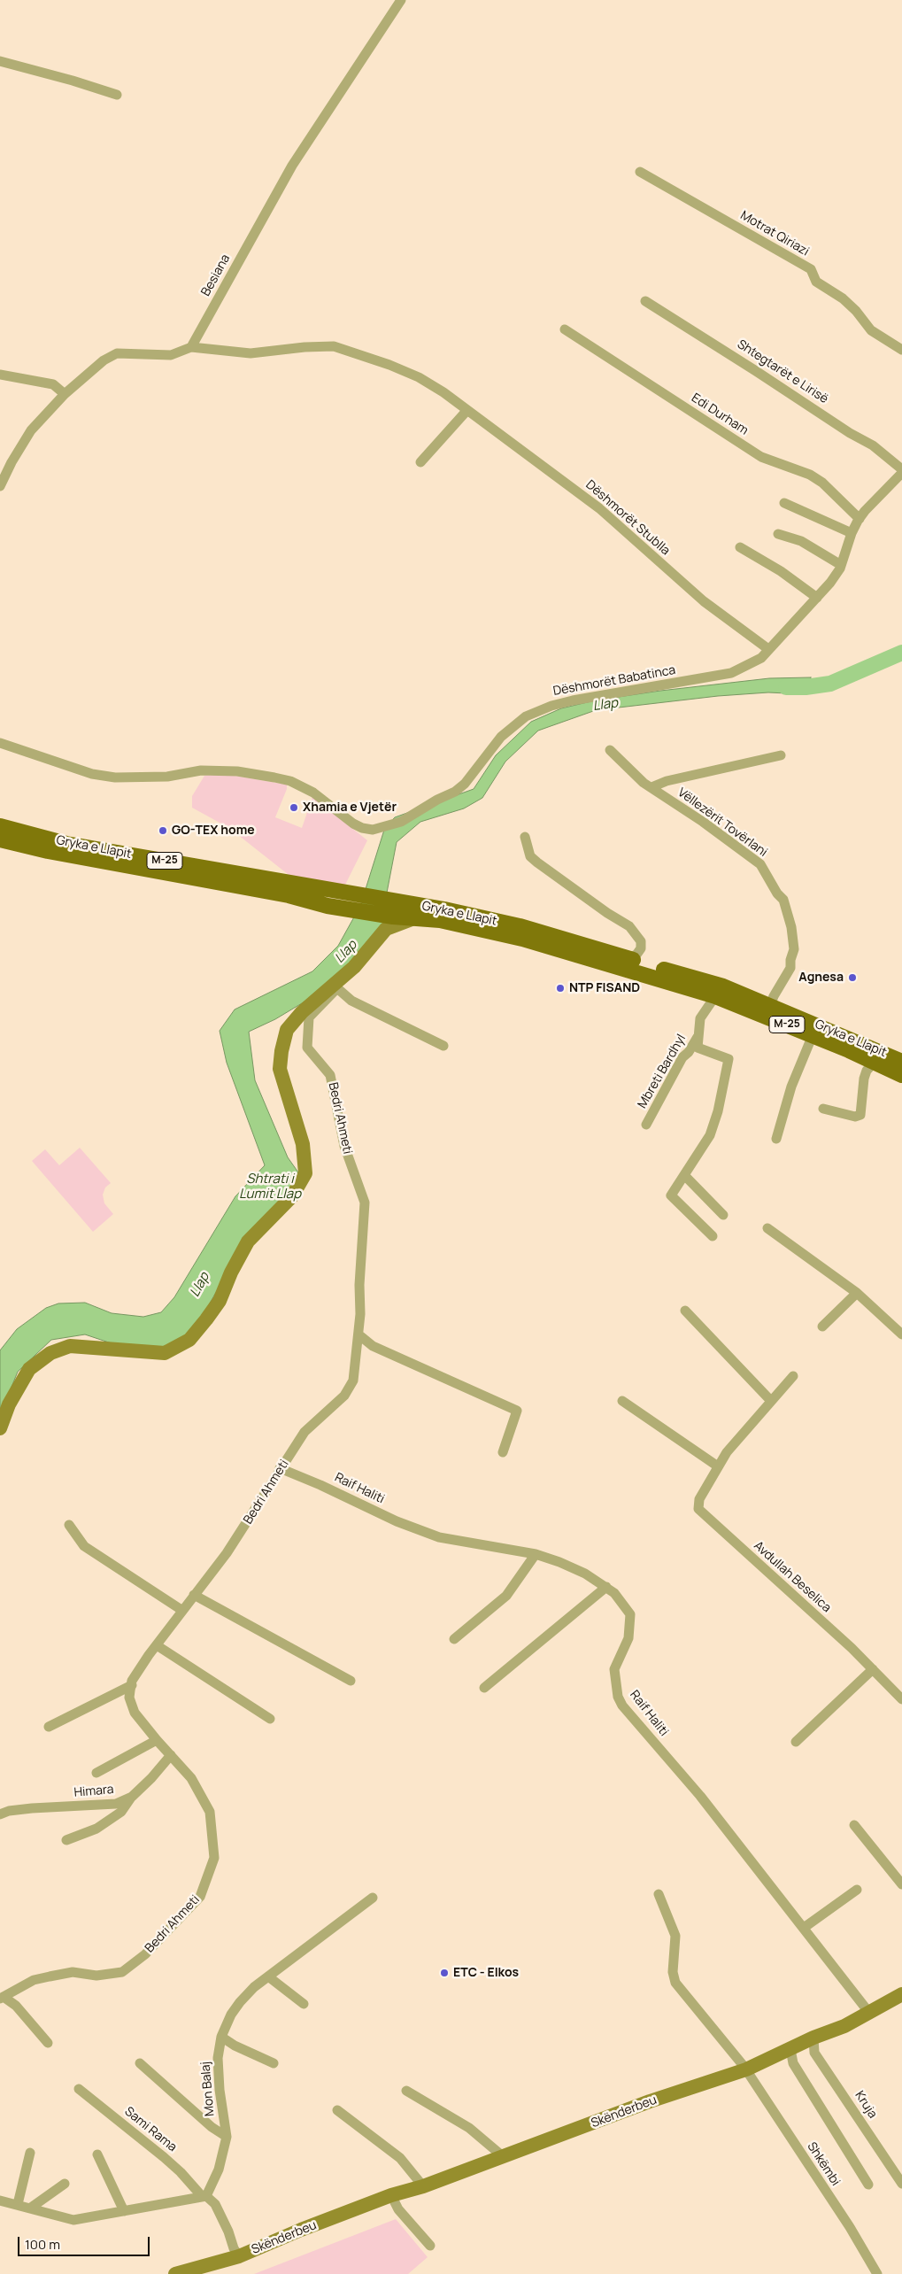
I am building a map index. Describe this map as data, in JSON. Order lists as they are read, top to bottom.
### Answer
{
  "streets": {
    "main road": ["Gryka e Llapit", "M-25", "Skënderbeu"],
    "street": [
      "Motrat Qiriazi",
      "Besiana",
      "Shtegtarët e Lirisë",
      "Edi Durham",
      "Dëshmorët Stublla",
      "Dëshmorët Babatinca",
      "Vëllezërit Tovërlani",
      "Mbreti Bardhyl",
      "Bedri Ahmeti",
      "Raif Haliti",
      "Avdullah Beselica",
      "Himara",
      "Mon Balaj",
      "Kruja",
      "Sami Rama",
      "Shkëmbi"
    ]
  },
  "crossings": [
    ["Besiana", "Dëshmorët Stublla"],
    ["Edi Durham", "Dëshmorët Babatinca"],
    ["Dëshmorët Stublla", "Dëshmorët Babatinca"],
    ["Vëllezërit Tovërlani", "Gryka e Llapit"],
    ["Gryka e Llapit", "Mbreti Bardhyl"],
    ["Bedri Ahmeti", "Raif Haliti"],
    ["Bedri Ahmeti", "Himara"],
    ["Raif Haliti", "Skënderbeu"],
    ["Mon Balaj", "Sami Rama"],
    ["Kruja", "Skënderbeu"],
    ["Skënderbeu", "Sami Rama"],
    ["Skënderbeu", "Shkëmbi"]
  ],
  "water": ["Llap", "Shtrati i Lumit Llap"],
  "places": [
    "Xhamia e Vjetër",
    "GO-TEX home",
    "Agnesa",
    "NTP FISAND",
    "ETC - Elkos"
  ],
  "scale_bar": "100 m"
}
